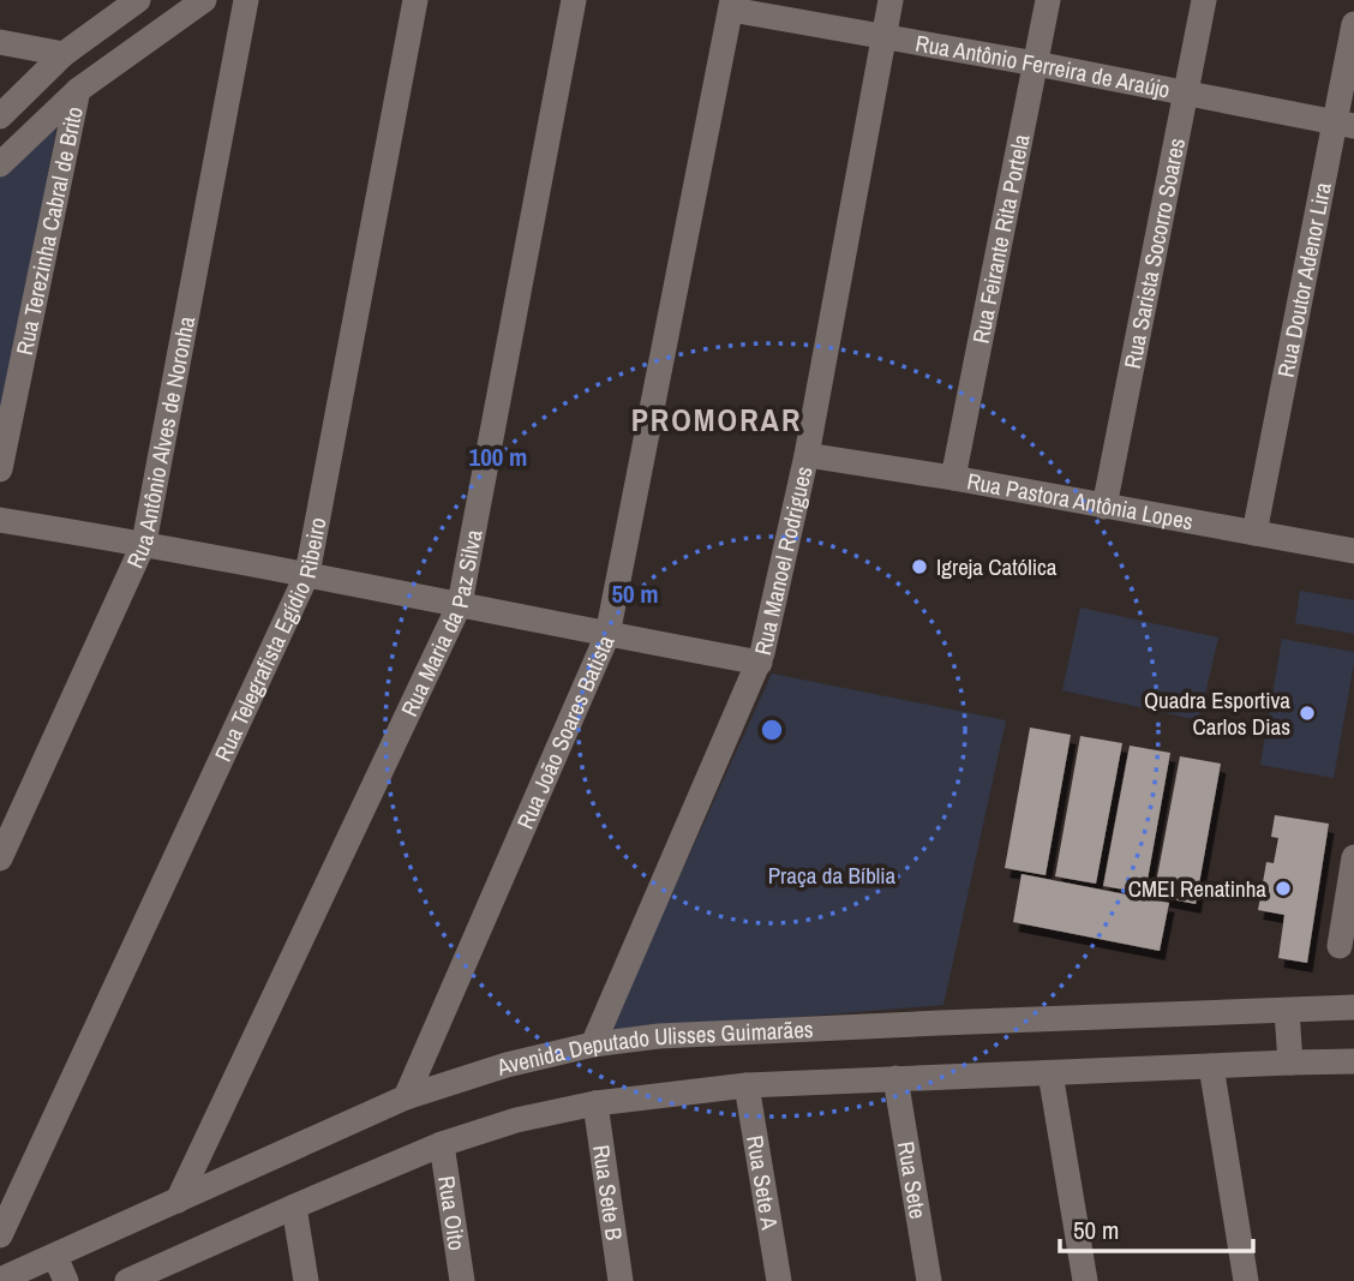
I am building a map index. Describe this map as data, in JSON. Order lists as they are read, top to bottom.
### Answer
{
  "streets": {
    "street": [
      "Rua Antônio Ferreira de Araújo",
      "Rua Terezinha Cabral de Brito",
      "Rua Feirante Rita Portela",
      "Rua Sarista Socorro Soares",
      "Rua Doutor Adenor Lira",
      "Rua Antônio Alves de Noronha",
      "Rua Pastora Antônia Lopes",
      "Rua Manoel Rodrigues",
      "Rua Maria da Paz Silva",
      "Rua Telegrafista Egídio Ribeiro",
      "Rua João Soares Batista",
      "Avenida Deputado Ulisses Guimarães",
      "Rua Sete",
      "Rua Sete A",
      "Rua Sete B",
      "Rua Oito"
    ]
  },
  "crossings": [
    ["Rua Antônio Ferreira de Araújo", "Rua Feirante Rita Portela"],
    ["Rua Antônio Ferreira de Araújo", "Rua Sarista Socorro Soares"],
    ["Rua Antônio Ferreira de Araújo", "Rua Doutor Adenor Lira"],
    ["Rua Antônio Ferreira de Araújo", "Rua Manoel Rodrigues"],
    ["Rua Antônio Ferreira de Araújo", "Rua João Soares Batista"],
    ["Rua Feirante Rita Portela", "Rua Pastora Antônia Lopes"],
    ["Rua Sarista Socorro Soares", "Rua Pastora Antônia Lopes"],
    ["Rua Doutor Adenor Lira", "Rua Pastora Antônia Lopes"],
    ["Rua Pastora Antônia Lopes", "Rua Manoel Rodrigues"],
    ["Rua Manoel Rodrigues", "Avenida Deputado Ulisses Guimarães"],
    ["Rua Maria da Paz Silva", "Avenida Deputado Ulisses Guimarães"],
    ["Rua João Soares Batista", "Avenida Deputado Ulisses Guimarães"],
    ["Avenida Deputado Ulisses Guimarães", "Rua Sete"],
    ["Avenida Deputado Ulisses Guimarães", "Rua Sete A"],
    ["Avenida Deputado Ulisses Guimarães", "Rua Sete B"],
    ["Avenida Deputado Ulisses Guimarães", "Rua Oito"]
  ],
  "districts": ["PROMORAR"],
  "parks": ["Praça da Bíblia"],
  "places": ["Igreja Católica", "Quadra Esportiva Carlos Dias", "CMEI Renatinha"],
  "scale_bar": "50 m",
  "rings": ["100 m", "50 m"]
}
